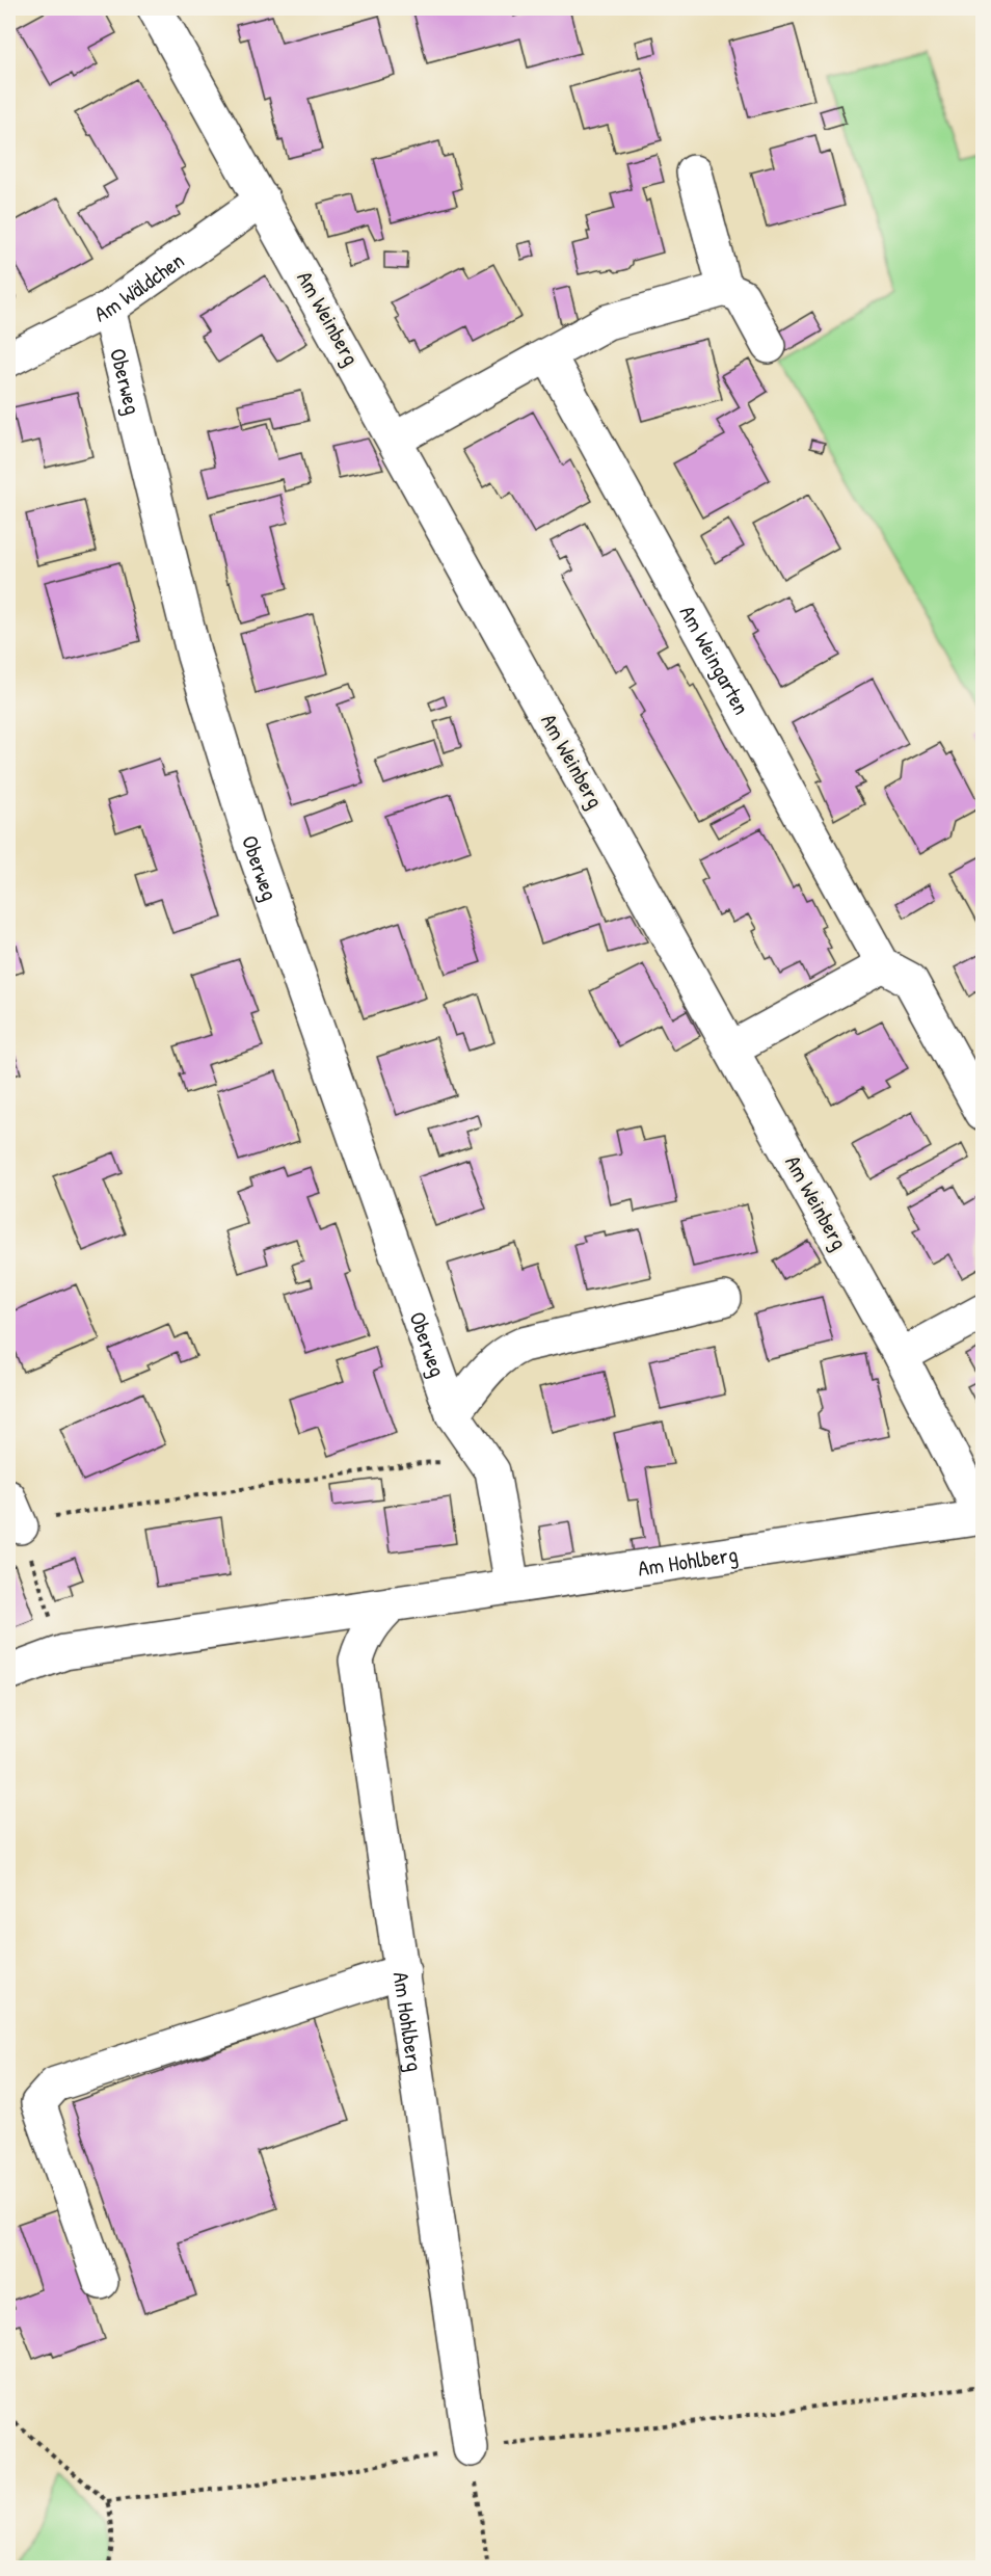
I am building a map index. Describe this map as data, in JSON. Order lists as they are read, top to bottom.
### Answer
{
  "streets": {
    "street": [
      "Am Wäldchen",
      "Am Weinberg",
      "Oberweg",
      "Am Weingarten",
      "Am Hohlberg"
    ]
  },
  "crossings": [
    ["Am Wäldchen", "Am Weinberg"],
    ["Am Wäldchen", "Oberweg"],
    ["Am Weinberg", "Am Hohlberg"],
    ["Oberweg", "Am Hohlberg"]
  ]
}
